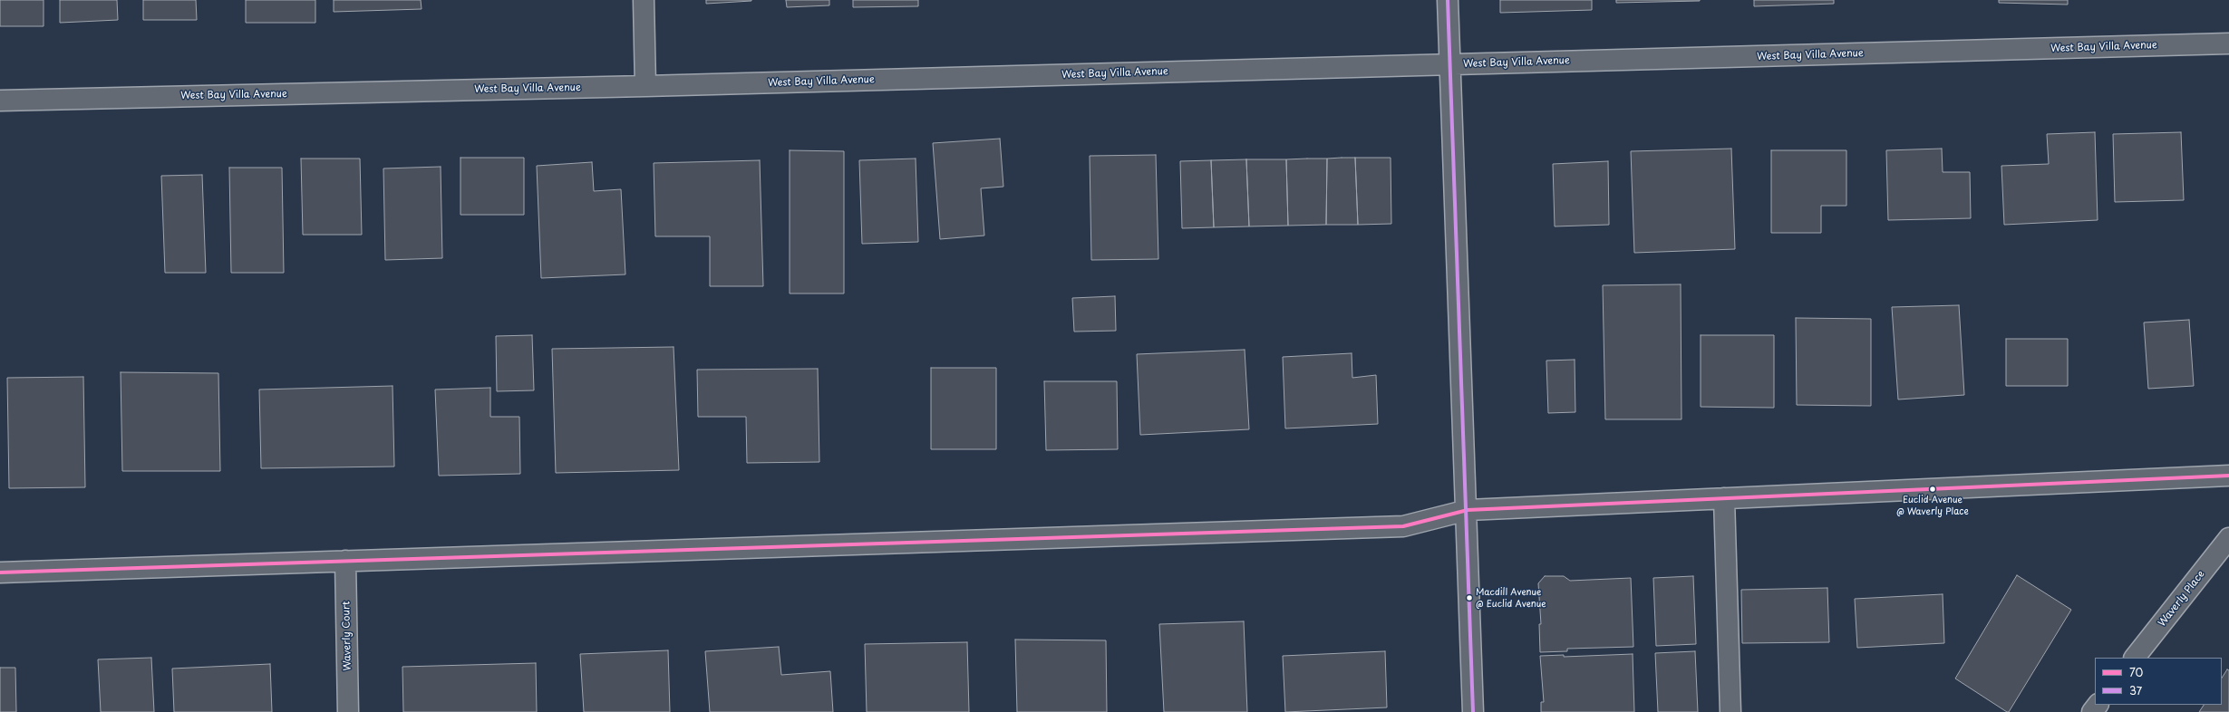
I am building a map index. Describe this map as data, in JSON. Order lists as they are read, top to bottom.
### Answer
{
  "streets": {
    "street": ["West Bay Villa Avenue", "Waverly Place", "Waverly Court"]
  },
  "places": ["Euclid Avenue @ Waverly Place", "Macdill Avenue @ Euclid Avenue"],
  "lines": ["transit line 37", "transit line 70"],
  "legend": ["70", "37"]
}
